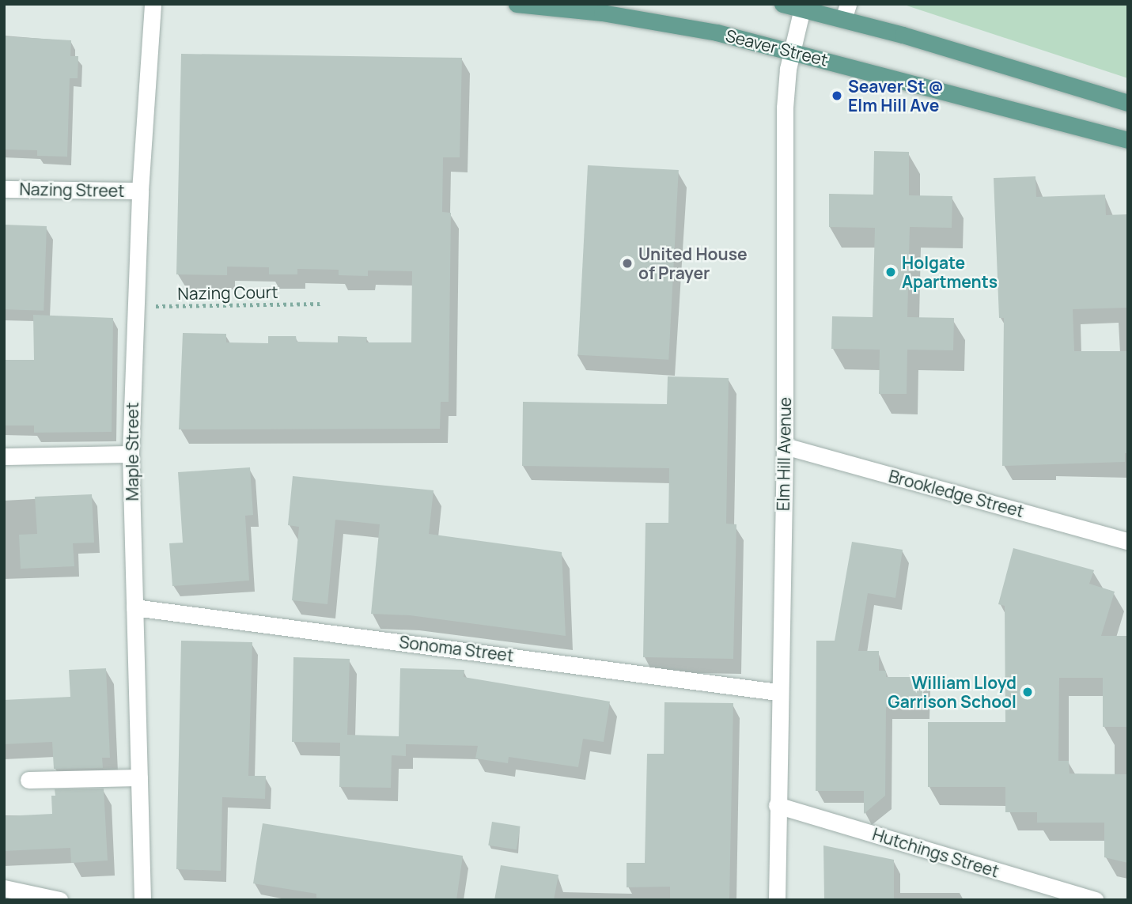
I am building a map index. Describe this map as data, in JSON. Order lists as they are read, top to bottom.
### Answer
{
  "streets": {
    "main road": ["Seaver Street"],
    "street": [
      "Nazing Street",
      "Maple Street",
      "Elm Hill Avenue",
      "Brookledge Street",
      "Sonoma Street",
      "Hutchings Street"
    ],
    "path": ["Nazing Court"]
  },
  "crossings": [
    ["Seaver Street", "Elm Hill Avenue"],
    ["Nazing Street", "Maple Street"],
    ["Nazing Court", "Maple Street"],
    ["Maple Street", "Sonoma Street"],
    ["Elm Hill Avenue", "Brookledge Street"],
    ["Elm Hill Avenue", "Sonoma Street"],
    ["Elm Hill Avenue", "Hutchings Street"]
  ],
  "places": [
    "Seaver St @ Elm Hill Ave",
    "United House of Prayer",
    "Holgate Apartments",
    "William Lloyd Garrison School"
  ]
}
